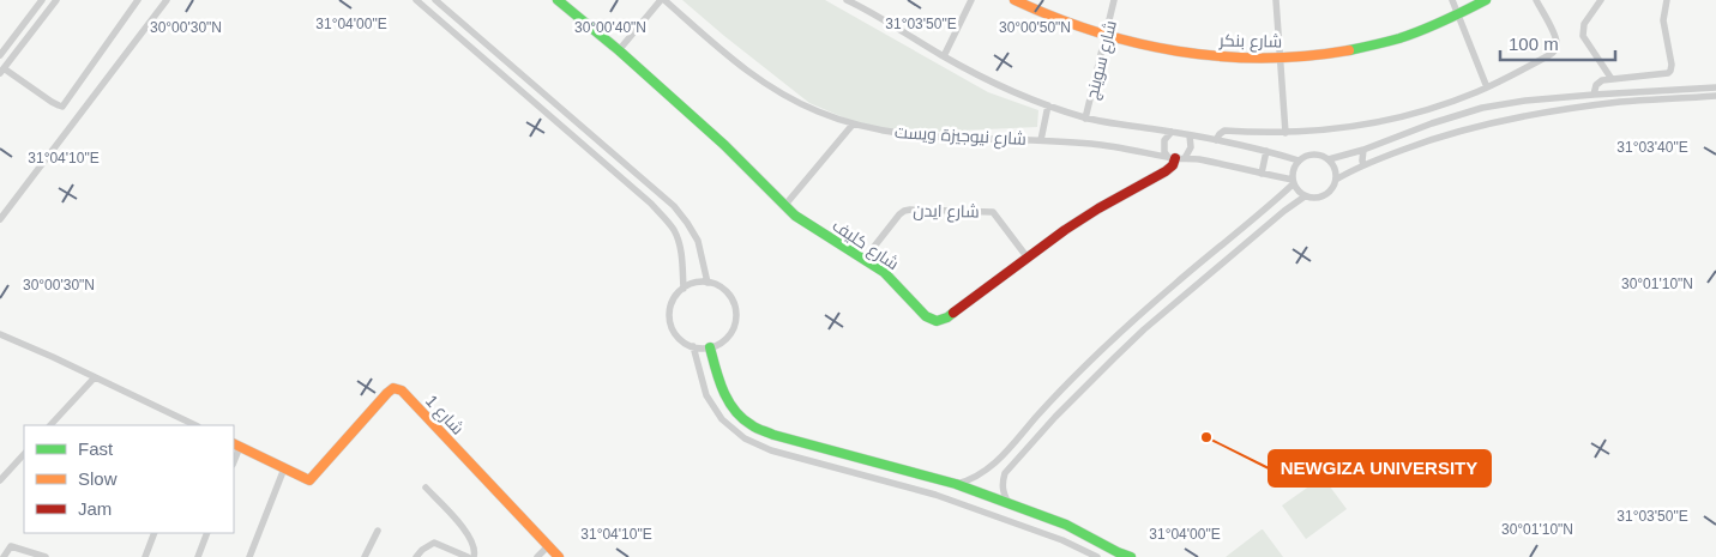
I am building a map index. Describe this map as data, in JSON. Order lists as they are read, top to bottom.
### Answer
{
  "streets": {
    "street": [
      "شارع بنكر",
      "شارع سوينج",
      "شارع نيوجيزة ويست",
      "شارع ايدن",
      "شارع كليف",
      "شارع 1"
    ]
  },
  "crossings": [
    ["شارع بنكر", "شارع سوينج"],
    ["شارع نيوجيزة ويست", "شارع كليف"],
    ["شارع ايدن", "شارع كليف"]
  ],
  "places": ["NEWGIZA UNIVERSITY"],
  "legend": ["Fast", "Slow", "Jam"],
  "scale_bar": "100 m",
  "coordinates": [
    "31°04'00\"E",
    "31°03'50\"E",
    "30°00'40\"N",
    "30°00'30\"N",
    "30°00'50\"N",
    "31°03'40\"E",
    "31°04'10\"E",
    "30°01'10\"N"
  ]
}
